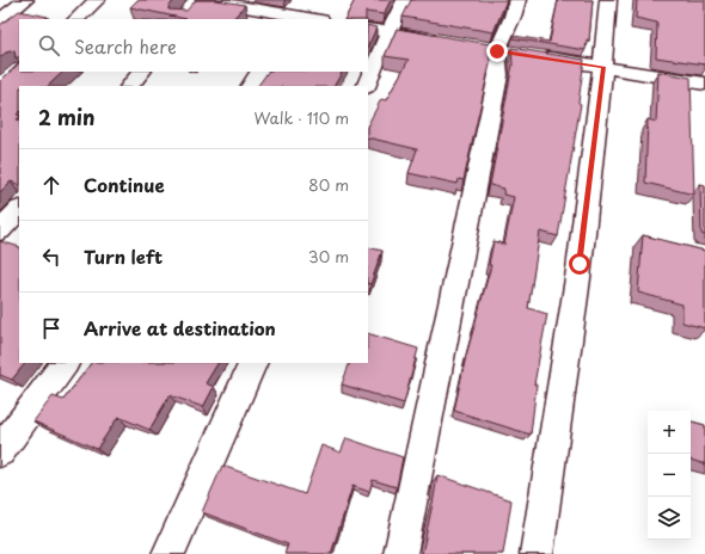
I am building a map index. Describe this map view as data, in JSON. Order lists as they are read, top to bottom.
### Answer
{
  "page": {
    "search": "Search here",
    "heading": ["2 min", "Walk · 110 m"],
    "list": [
      ["Continue", "80 m"],
      ["Turn left", "30 m"],
      "Arrive at destination"
    ],
    "map_buttons": ["+", "−"]
  }
}
